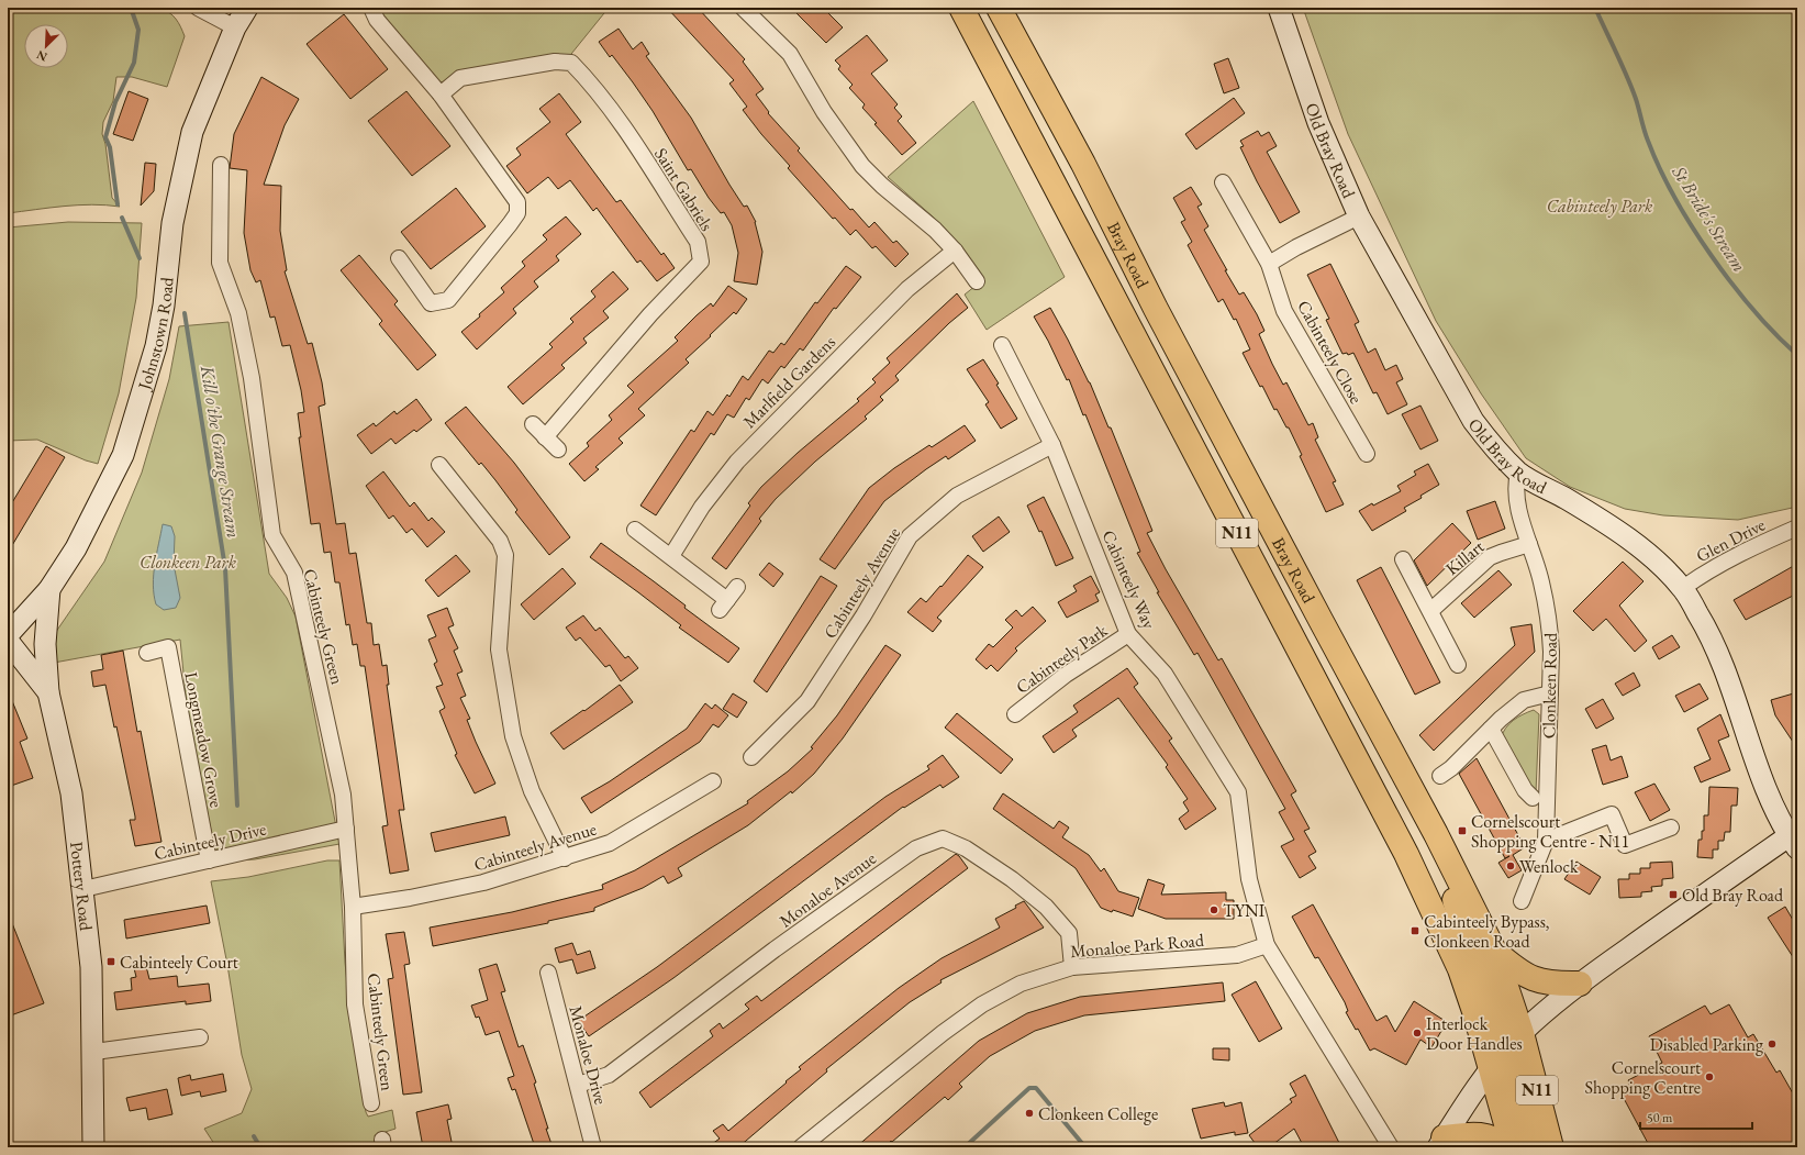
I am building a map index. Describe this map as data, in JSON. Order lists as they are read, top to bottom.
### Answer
{
  "streets": {
    "highway": ["Bray Road", "N11"],
    "street": [
      "Old Bray Road",
      "Saint Gabriels",
      "Johnstown Road",
      "Cabinteely Close",
      "Marlfield Gardens",
      "Glen Drive",
      "Killart",
      "Cabinteely Way",
      "Cabinteely Avenue",
      "Cabinteely Green",
      "Cabinteely Park",
      "Clonkeen Road",
      "Longmeadow Grove",
      "Cabinteely Drive",
      "Pottery Road",
      "Monaloe Avenue",
      "Monaloe Park Road",
      "Monaloe Drive"
    ]
  },
  "crossings": [
    ["Old Bray Road", "Glen Drive"],
    ["Old Bray Road", "Clonkeen Road"],
    ["Bray Road", "N11"],
    ["Killart", "Clonkeen Road"],
    ["Cabinteely Way", "Cabinteely Avenue"],
    ["Cabinteely Way", "Cabinteely Park"],
    ["Cabinteely Way", "Monaloe Park Road"],
    ["Cabinteely Avenue", "Cabinteely Green"],
    ["Cabinteely Green", "Cabinteely Drive"],
    ["Longmeadow Grove", "Cabinteely Drive"],
    ["Cabinteely Drive", "Pottery Road"],
    ["Monaloe Avenue", "Monaloe Park Road"],
    ["Monaloe Avenue", "Monaloe Drive"]
  ],
  "water": ["St Bride's Stream", "Kill o'the Grange Stream"],
  "parks": ["Cabinteely Park", "Clonkeen Park"],
  "places": {
    "transit": [
      "Cornelscourt Shopping Centre - N11",
      "Old Bray Road",
      "Cabinteely Bypass, Clonkeen Road",
      "Cabinteely Court"
    ],
    "other": [
      "Wenlock",
      "TYNI",
      "Interlock Door Handles",
      "Disabled Parking",
      "Cornelscourt Shopping Centre",
      "Clonkeen College"
    ]
  },
  "scale_bar": "50 m",
  "north": "bottom left"
}
